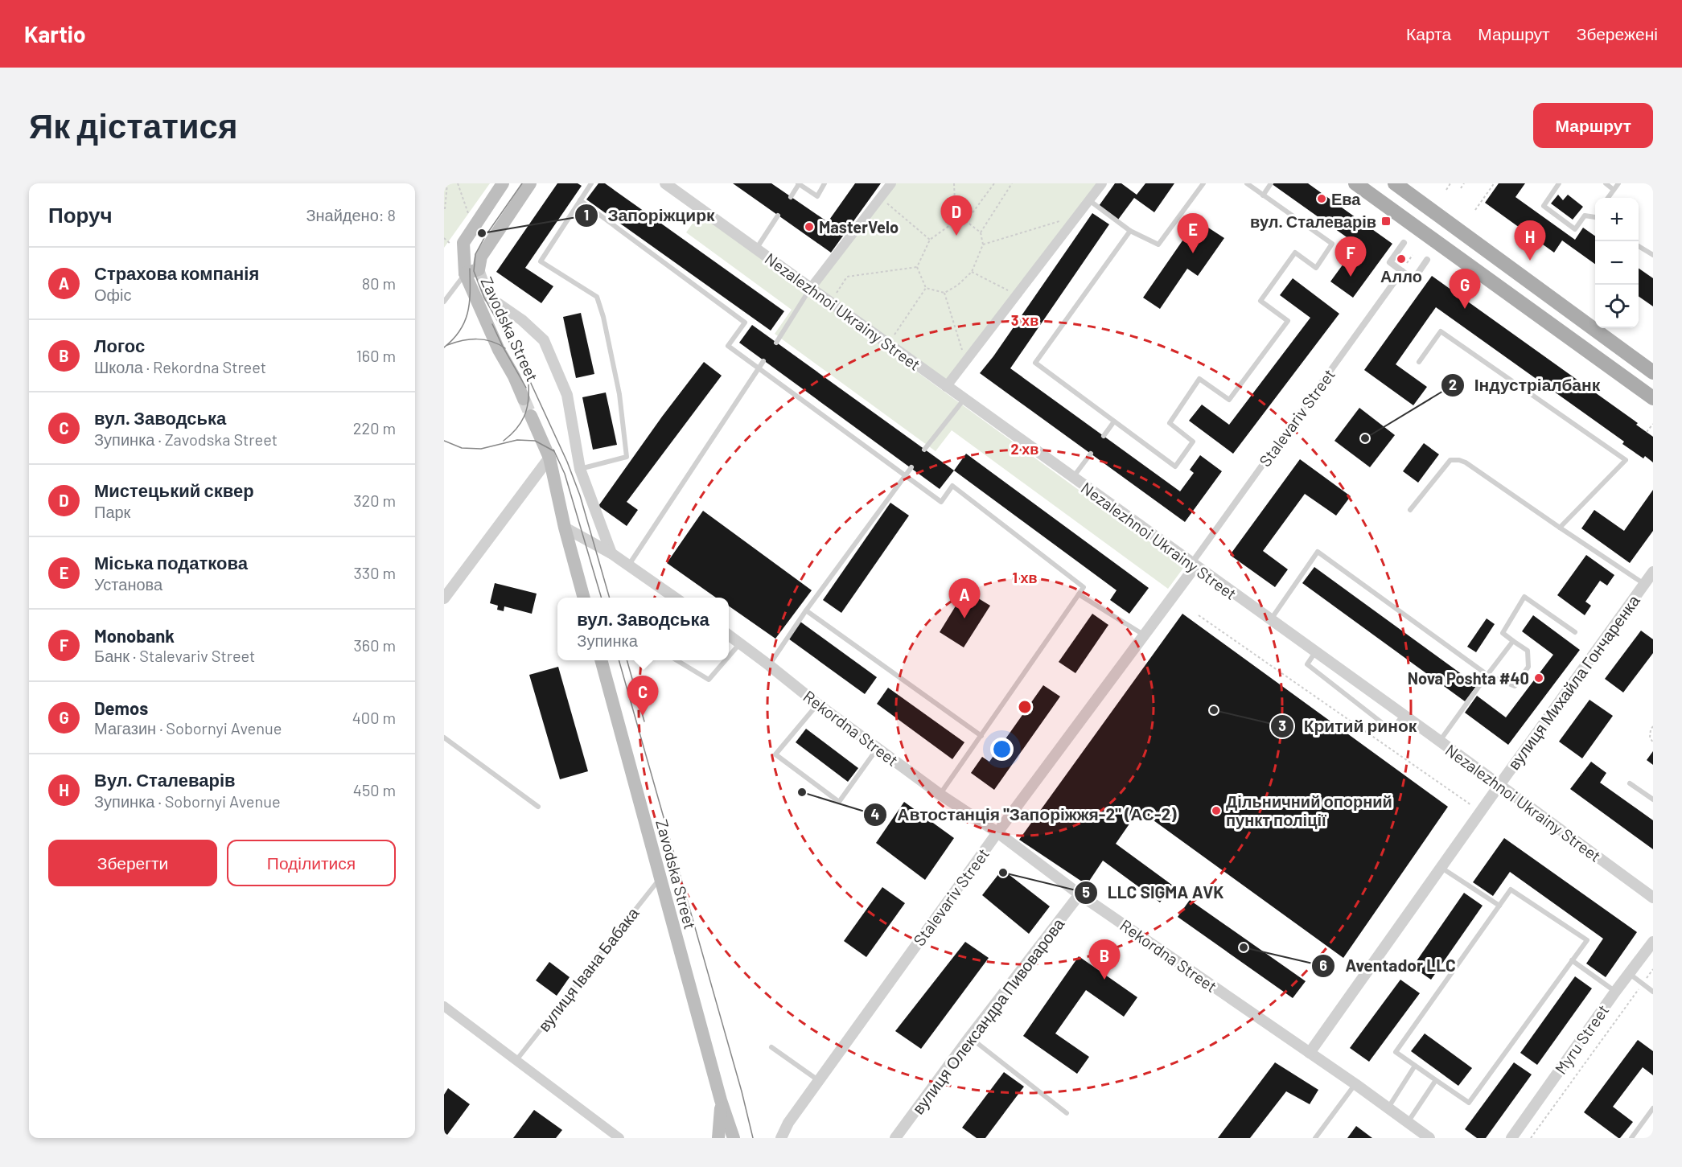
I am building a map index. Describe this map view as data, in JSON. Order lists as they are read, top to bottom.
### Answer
{
  "streets": {
    "main road": ["Zavodska Street"],
    "street": [
      "Nezalezhnoi Ukrainy Street",
      "Stalevariv Street",
      "вулиця Михайла Гончаренка",
      "Rekordna Street",
      "вулиця Олександра Пивоварова",
      "Myru Street"
    ],
    "lane": ["вулиця Івана Бабака"]
  },
  "crossings": [
    ["Nezalezhnoi Ukrainy Street", "Stalevariv Street"],
    ["Nezalezhnoi Ukrainy Street", "вулиця Михайла Гончаренка"],
    ["Zavodska Street", "вулиця Івана Бабака"],
    ["Stalevariv Street", "Rekordna Street"],
    ["вулиця Михайла Гончаренка", "Rekordna Street"],
    ["Rekordna Street", "вулиця Олександра Пивоварова"]
  ],
  "places": {
    "other": [
      "Ева",
      "MasterVelo",
      "Запоріжцирк",
      "Алло",
      "Індустріалбанк",
      "Nova Poshta #40",
      "Критий ринок",
      "Автостанція \"Запоріжжя-2\" (АС-2)",
      "Дільничний опорний пункт поліції",
      "LLC SIGMA AVK",
      "Aventador LLC"
    ],
    "transit": ["вул. Сталеварів"]
  },
  "page": {
    "header": "Kartio",
    "nav": ["Карта", "Маршрут", "Збережені"],
    "buttons": [
      "Маршрут",
      ["Зберегти", "Поділитися"]
    ],
    "title": "Як дістатися",
    "heading": ["Поруч", "Знайдено: 8"],
    "pins": [
      "D",
      "E",
      "H",
      "F",
      "G",
      "A",
      "C",
      "B"
    ],
    "map_buttons": ["+", "−"],
    "list": [
      {
        "mark": "A",
        "name": "Страхова компанія",
        "note": "Офіс",
        "value": "80 m"
      },
      {
        "mark": "B",
        "name": "Логос",
        "note": "Школа · Rekordna Street",
        "value": "160 m"
      },
      {
        "mark": "C",
        "name": "вул. Заводська",
        "note": "Зупинка · Zavodska Street",
        "value": "220 m"
      },
      {
        "mark": "D",
        "name": "Мистецький сквер",
        "note": "Парк",
        "value": "320 m"
      },
      {
        "mark": "E",
        "name": "Міська податкова",
        "note": "Установа",
        "value": "330 m"
      },
      {
        "mark": "F",
        "name": "Monobank",
        "note": "Банк · Stalevariv Street",
        "value": "360 m"
      },
      {
        "mark": "G",
        "name": "Demos",
        "note": "Магазин · Sobornyi Avenue",
        "value": "400 m"
      },
      {
        "mark": "H",
        "name": "Вул. Сталеварів",
        "note": "Зупинка · Sobornyi Avenue",
        "value": "450 m"
      }
    ],
    "popup": ["вул. Заводська", "Зупинка"]
  },
  "rings": ["3 хв", "2 хв", "1 хв"]
}
